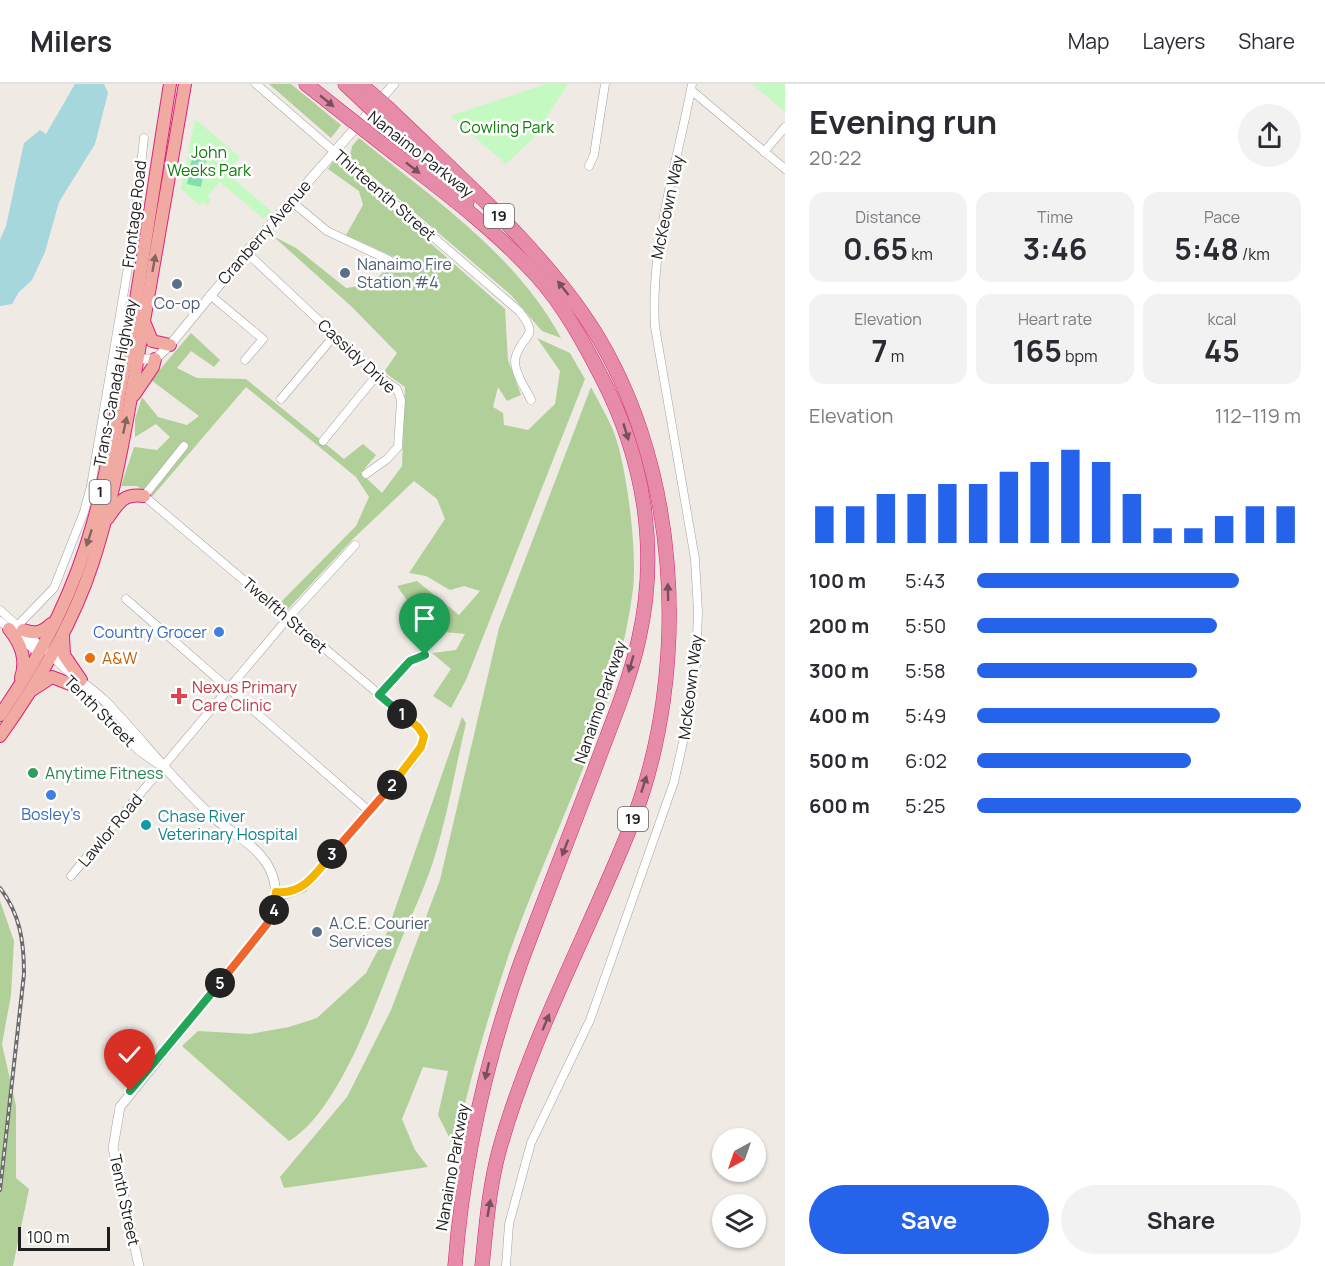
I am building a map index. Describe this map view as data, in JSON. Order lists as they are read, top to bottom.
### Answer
{
  "streets": {
    "highway": [
      "Nanaimo Parkway",
      "19",
      "Trans-Canada Highway",
      "1"
    ],
    "street": [
      "Thirteenth Street",
      "McKeown Way",
      "Frontage Road",
      "Cranberry Avenue",
      "Cassidy Drive",
      "Twelfth Street",
      "Tenth Street",
      "Lawlor Road"
    ]
  },
  "crossings": [
    ["Thirteenth Street", "Cranberry Avenue"],
    ["Cranberry Avenue", "Cassidy Drive"],
    ["Trans-Canada Highway", "Tenth Street"],
    ["Twelfth Street", "Lawlor Road"],
    ["Tenth Street", "Lawlor Road"]
  ],
  "parks": ["Cowling Park", "John Weeks Park"],
  "places": {
    "other": [
      "Nanaimo Fire Station #4",
      "Co-op",
      "Country Grocer",
      "A&W",
      "Anytime Fitness",
      "Bosley's",
      "Chase River Veterinary Hospital",
      "A.C.E. Courier Services"
    ],
    "health": ["Nexus Primary Care Clinic"]
  },
  "scale_bar": "100 m",
  "north": "bottom left",
  "page": {
    "header": "Milers",
    "nav": ["Map", "Layers", "Share"],
    "heading": ["Evening run", "20:22"],
    "stats": [
      ["Distance", "0.65 km"],
      ["Time", "3:46"],
      ["Pace", "5:48 /km"],
      ["Elevation", "7 m"],
      ["Heart rate", "165 bpm"],
      ["kcal", "45"]
    ],
    "chart": ["Elevation", "112–119 m"],
    "list": [
      {
        "name": "100 m",
        "note": "5:43"
      },
      {
        "name": "200 m",
        "note": "5:50"
      },
      {
        "name": "300 m",
        "note": "5:58"
      },
      {
        "name": "400 m",
        "note": "5:49"
      },
      {
        "name": "500 m",
        "note": "6:02"
      },
      {
        "name": "600 m",
        "note": "5:25"
      }
    ],
    "pins": [
      "1",
      "2",
      "3",
      "4",
      "5"
    ],
    "buttons": ["Save", "Share"],
    "scale": "100 m"
  }
}
